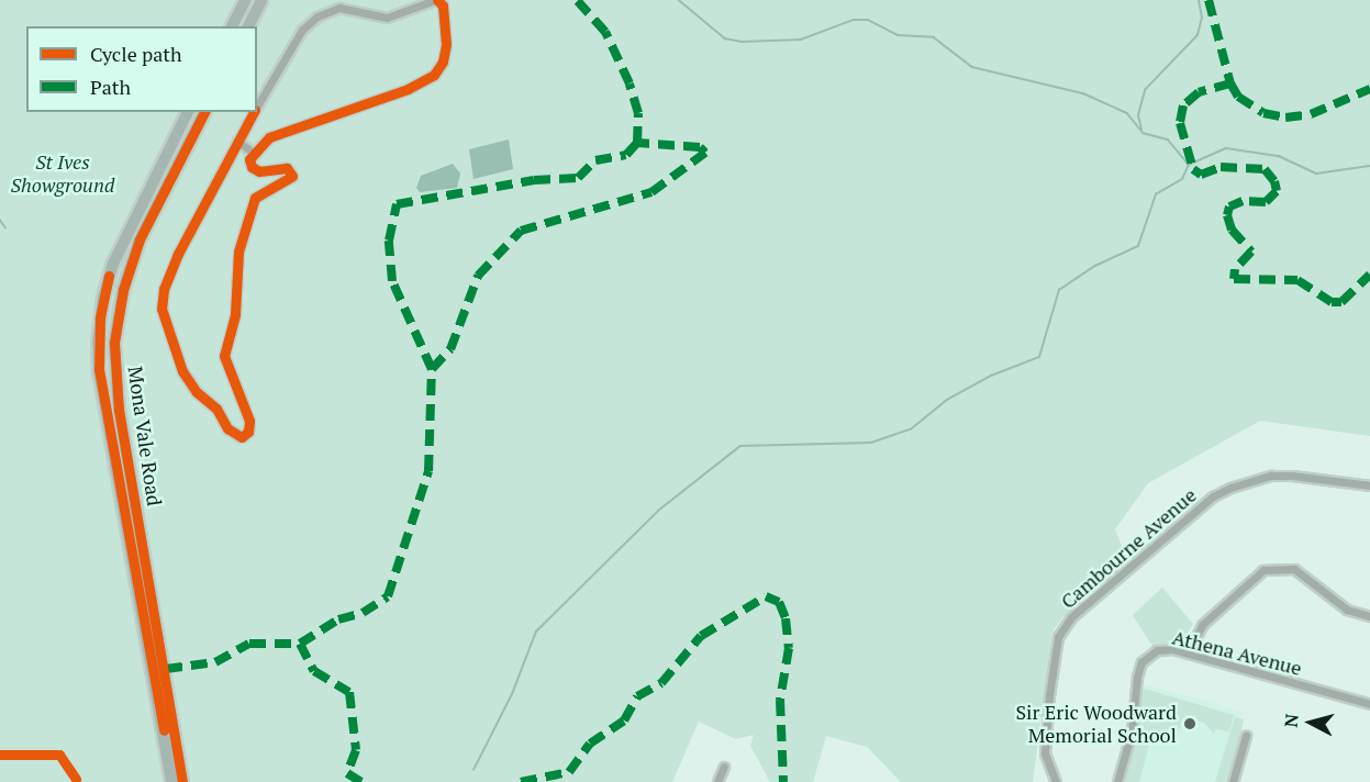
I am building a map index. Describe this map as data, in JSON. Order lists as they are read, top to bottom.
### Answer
{
  "streets": {
    "highway": ["Mona Vale Road"],
    "street": ["Cambourne Avenue", "Athena Avenue"]
  },
  "parks": ["St Ives Showground"],
  "places": ["Sir Eric Woodward Memorial School"],
  "legend": ["Cycle path", "Path"],
  "north": "left"
}
